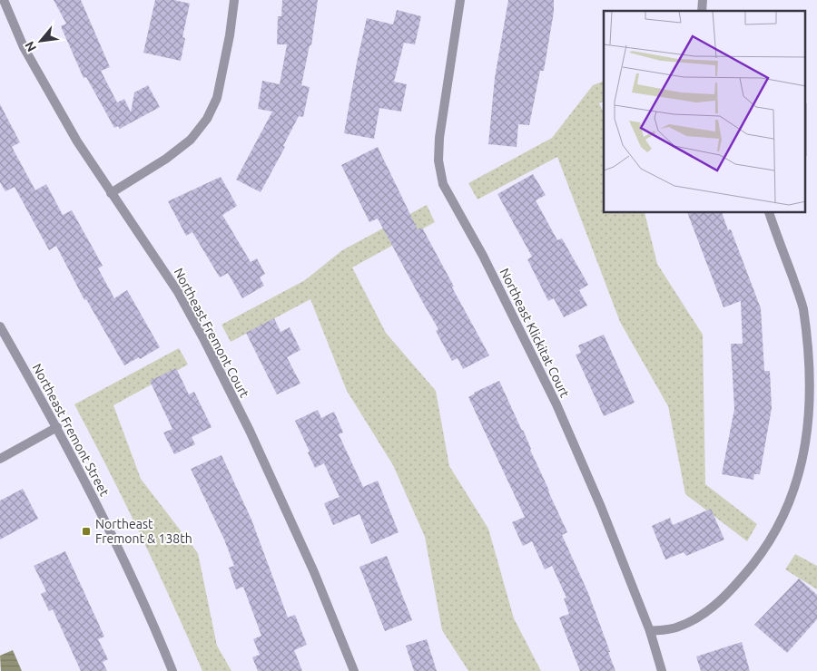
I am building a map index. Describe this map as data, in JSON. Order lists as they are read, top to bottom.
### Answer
{
  "streets": {
    "street": ["Northeast Fremont Court", "Northeast Klickitat Court", "Northeast Fremont Street"]
  },
  "places": {
    "transit": ["Northeast Fremont & 138th"]
  },
  "north": "bottom left"
}
